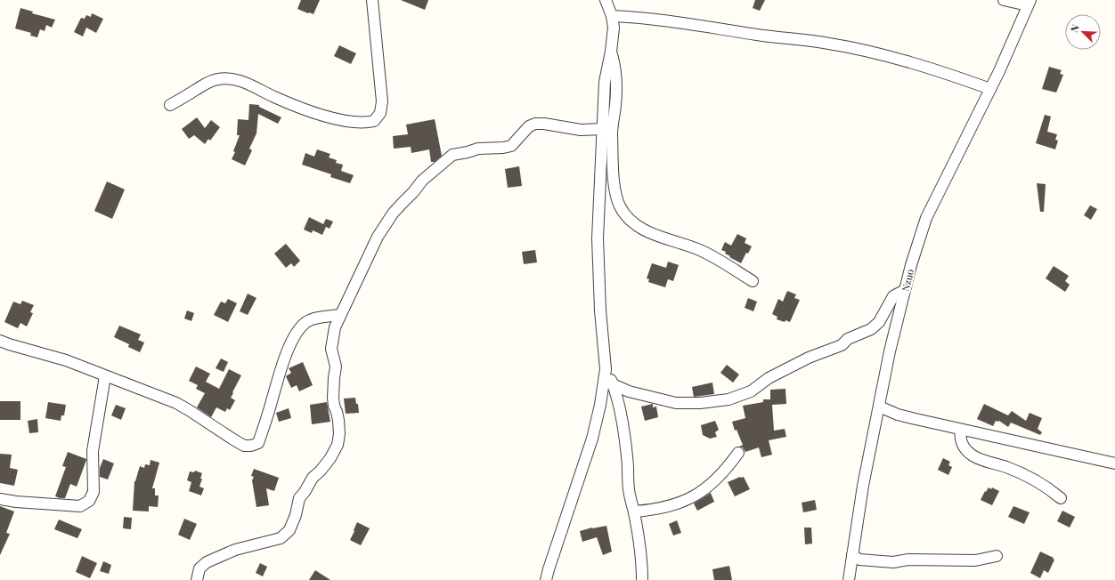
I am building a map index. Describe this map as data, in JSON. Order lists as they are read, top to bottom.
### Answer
{
  "streets": {
    "street": ["Nzuo"]
  },
  "north": "top left"
}
